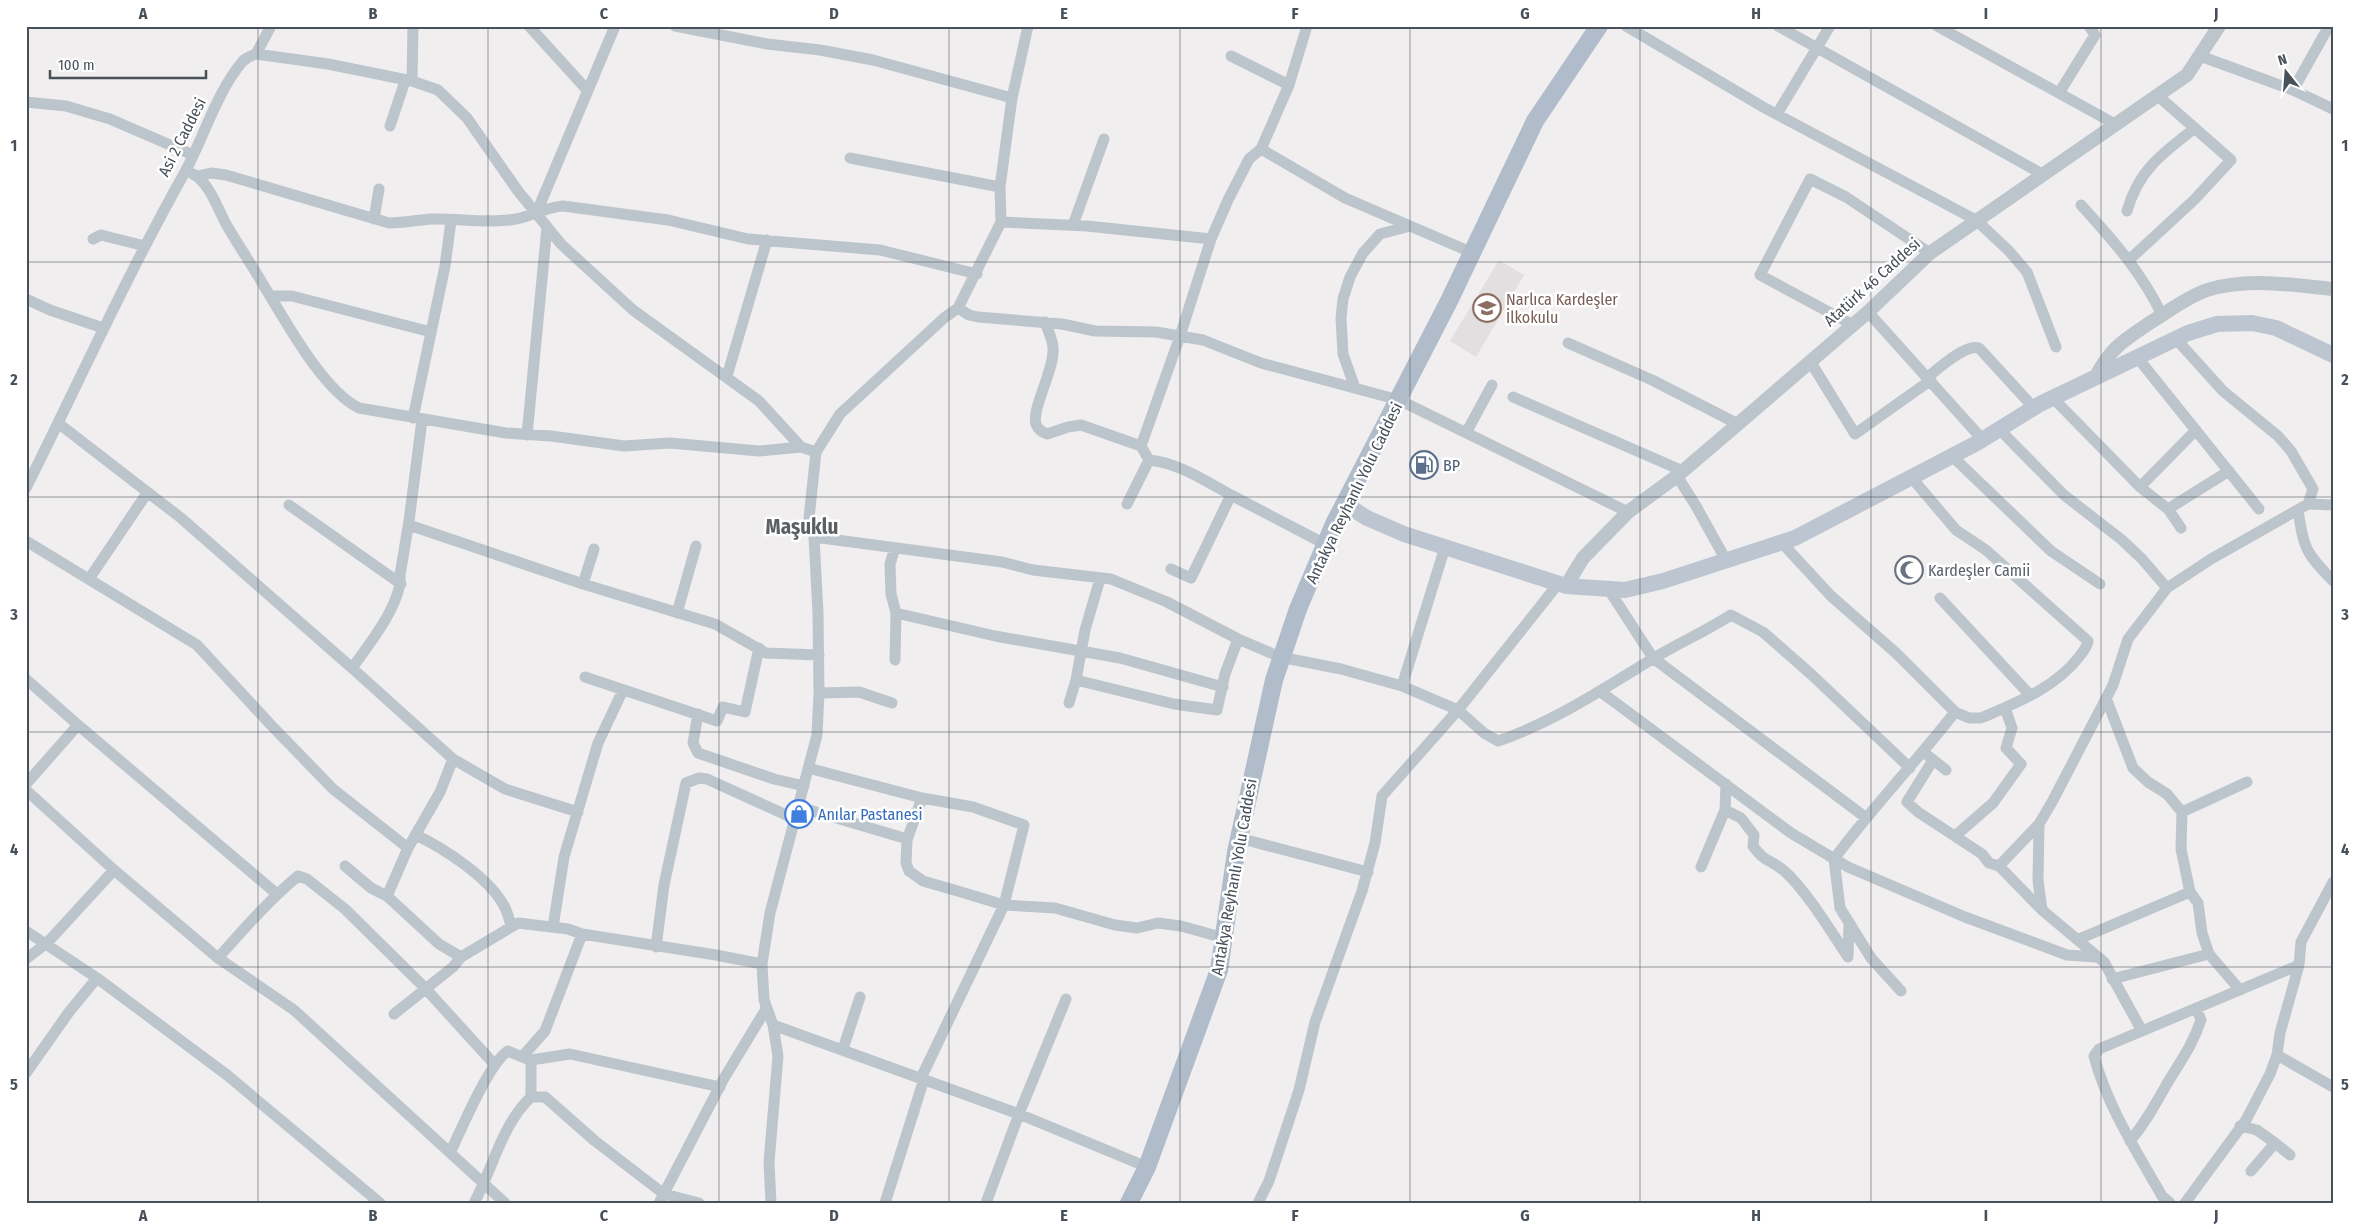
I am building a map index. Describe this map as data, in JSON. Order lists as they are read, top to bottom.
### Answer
{
  "streets": {
    "main road": ["Antakya Reyhanlı Yolu Caddesi"],
    "street": ["Asi 2 Caddesi", "Atatürk 46 Caddesi"]
  },
  "districts": ["Maşuklu"],
  "places": {
    "school or university": ["Narlıca Kardeşler İlkokulu"],
    "fuel station": ["BP"],
    "mosque": ["Kardeşler Camii"],
    "shop": ["Anılar Pastanesi"]
  },
  "scale_bar": "100 m",
  "north": "top",
  "grid": {
    "columns": [
      "A",
      "B",
      "C",
      "D",
      "E",
      "F",
      "G",
      "H",
      "I",
      "J"
    ],
    "rows": [
      "1",
      "2",
      "3",
      "4",
      "5"
    ]
  }
}
